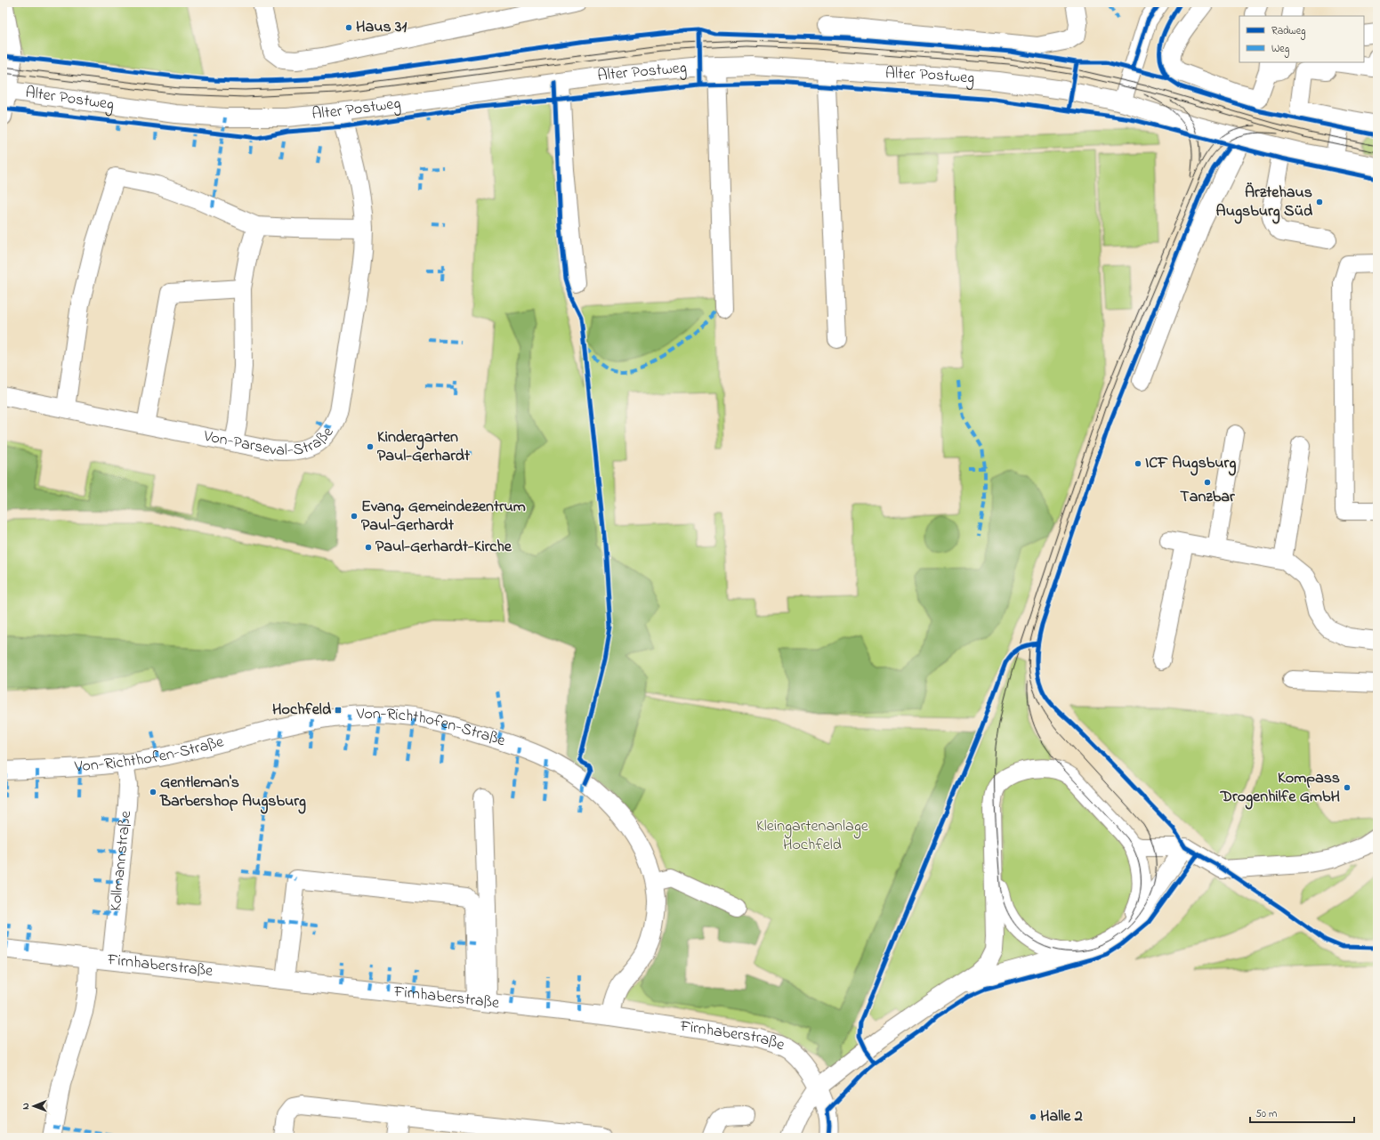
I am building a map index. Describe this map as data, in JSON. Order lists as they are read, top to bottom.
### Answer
{
  "streets": {
    "street": [
      "Alter Postweg",
      "Von-Parseval-Straße",
      "Von-Richthofen-Straße",
      "Kollmannstraße",
      "Firnhaberstraße"
    ]
  },
  "crossings": [
    ["Alter Postweg", "Von-Parseval-Straße"],
    ["Von-Richthofen-Straße", "Kollmannstraße"],
    ["Von-Richthofen-Straße", "Firnhaberstraße"],
    ["Kollmannstraße", "Firnhaberstraße"]
  ],
  "parks": ["Kleingartenanlage Hochfeld"],
  "places": {
    "other": [
      "Haus 31",
      "Ärztehaus Augsburg Süd",
      "Kindergarten Paul-Gerhardt",
      "ICF Augsburg",
      "Tanzbar",
      "Evang. Gemeindezentrum Paul-Gerhardt",
      "Paul-Gerhardt-Kirche",
      "Kompass Drogenhilfe GmbH",
      "Gentleman's Barbershop Augsburg",
      "Halle 2"
    ],
    "transit": ["Hochfeld"]
  },
  "legend": ["Radweg", "Weg"],
  "scale_bar": "50 m",
  "north": "left"
}
